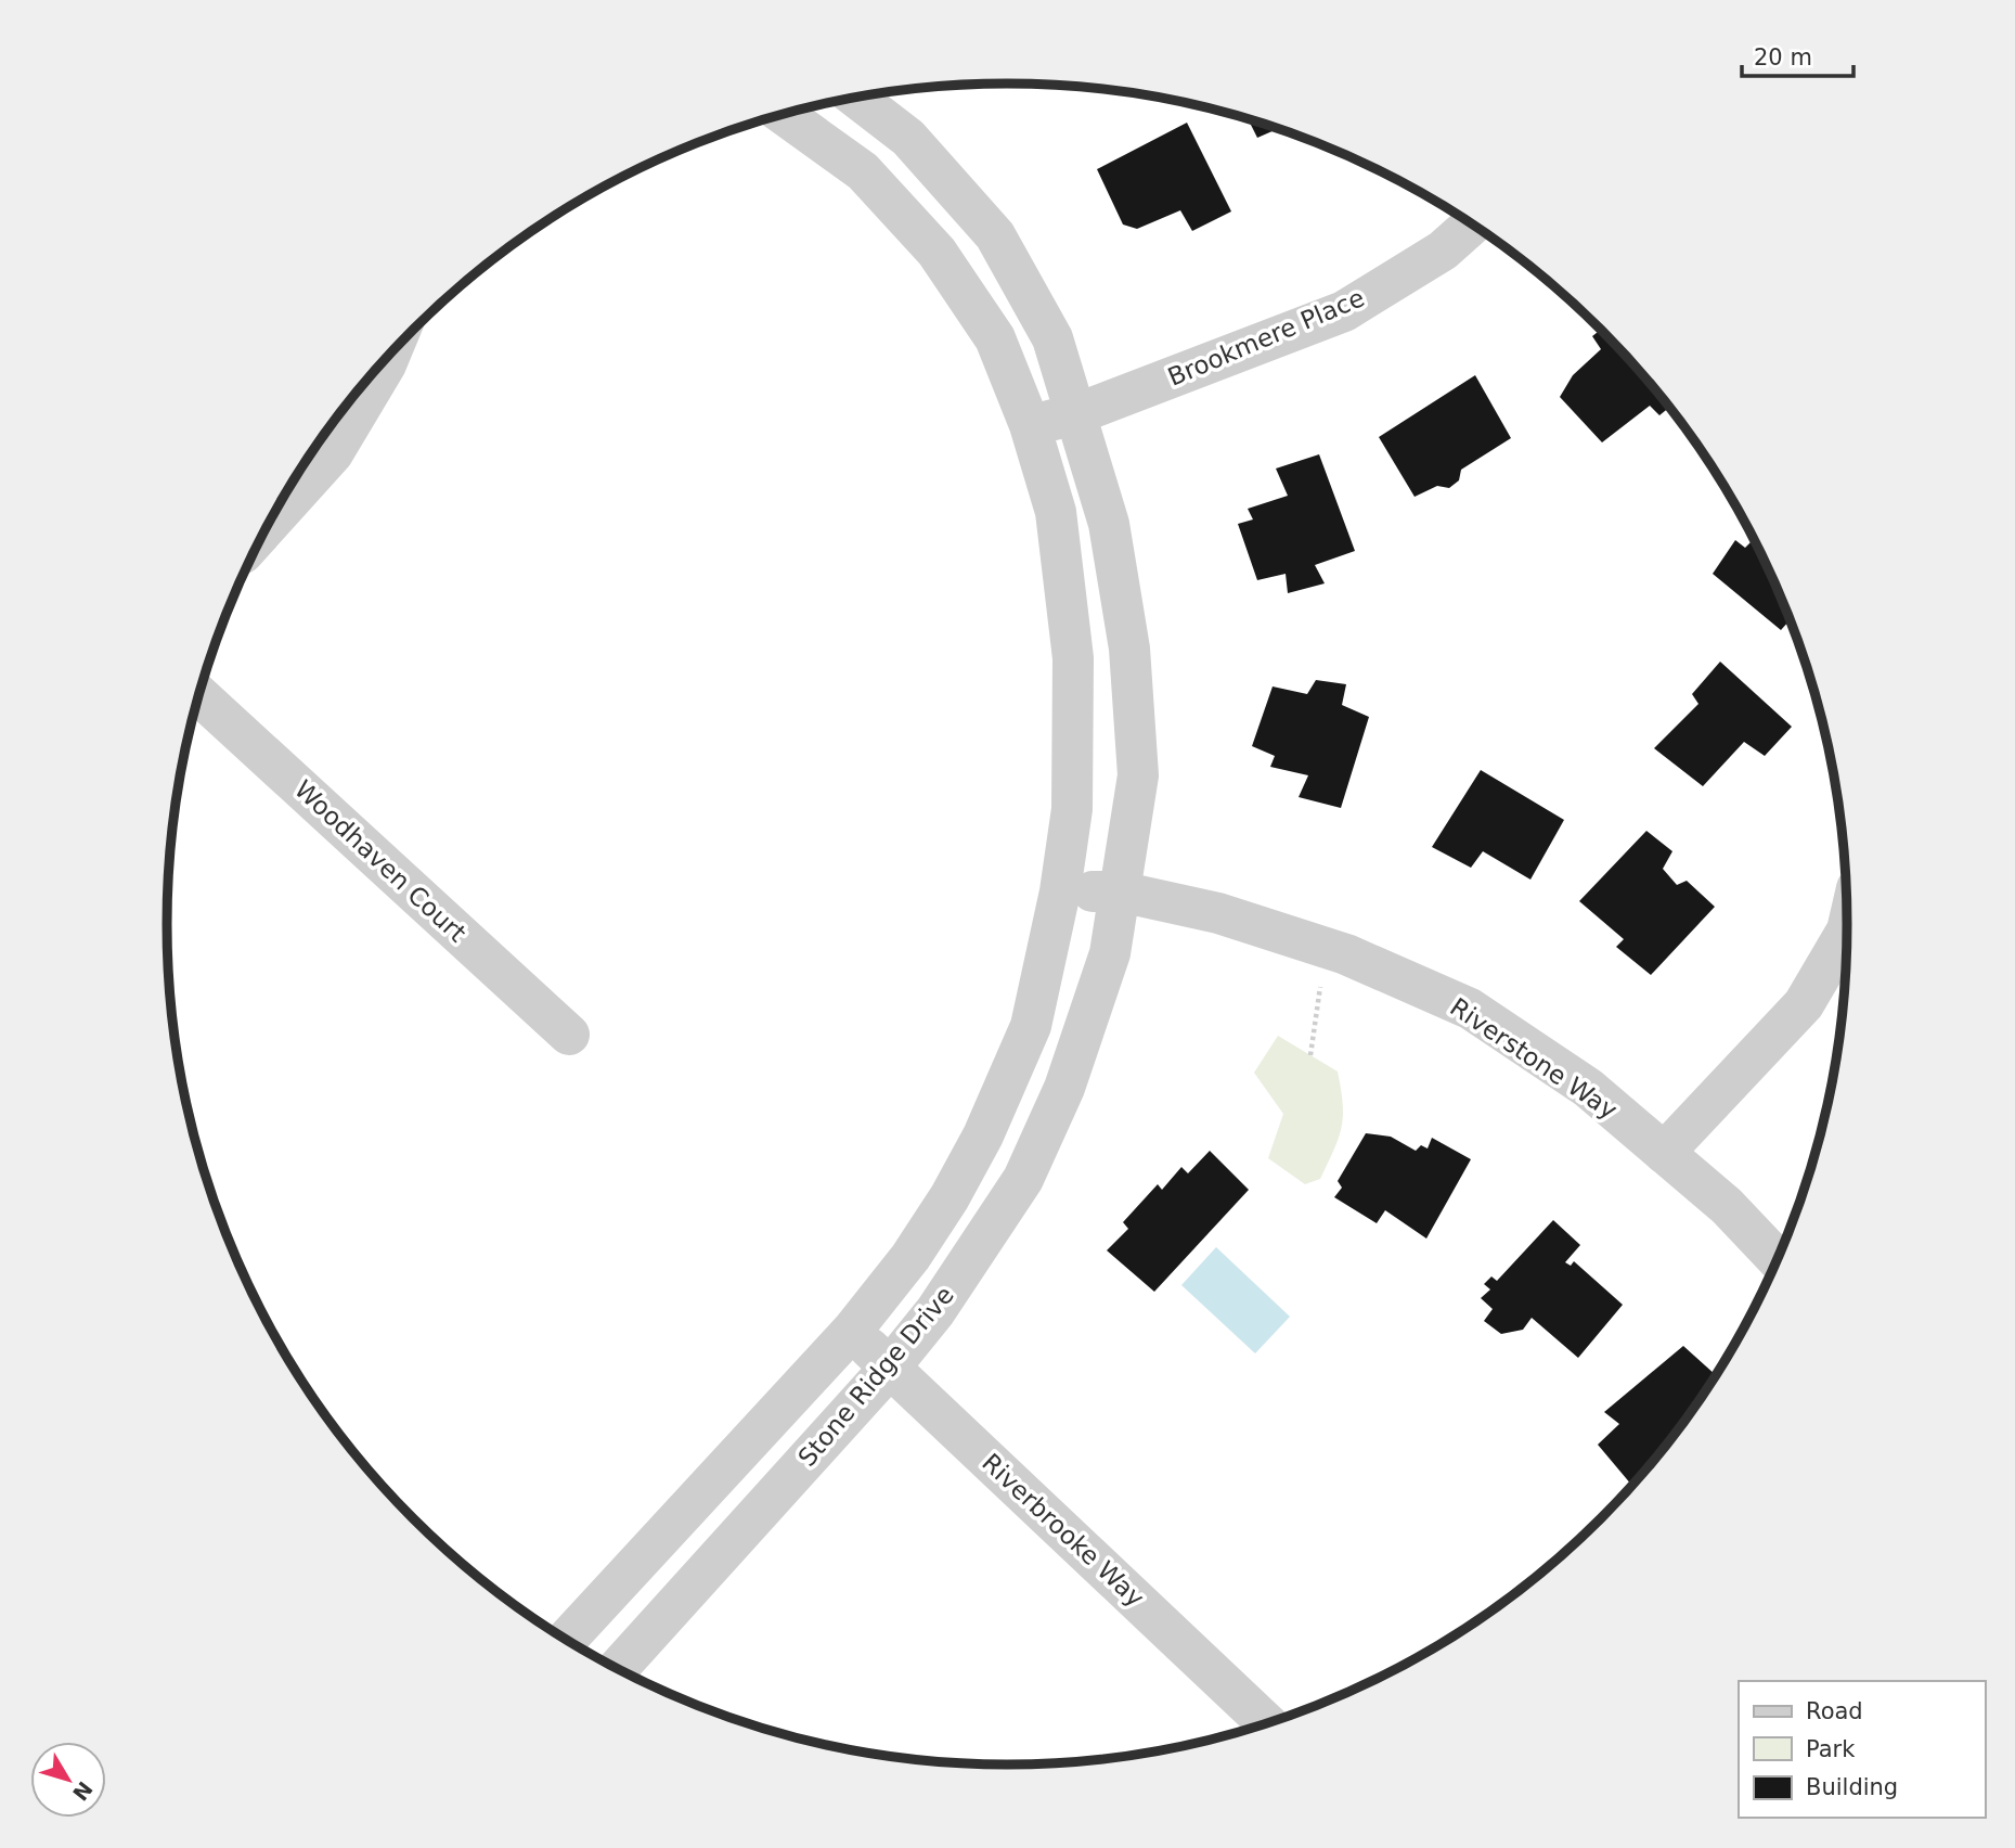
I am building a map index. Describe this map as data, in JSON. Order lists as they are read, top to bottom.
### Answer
{
  "streets": {
    "street": [
      "Brookmere Place",
      "Woodhaven Court",
      "Riverstone Way",
      "Stone Ridge Drive",
      "Riverbrooke Way"
    ]
  },
  "crossings": [
    ["Brookmere Place", "Stone Ridge Drive"],
    ["Riverstone Way", "Stone Ridge Drive"],
    ["Stone Ridge Drive", "Riverbrooke Way"]
  ],
  "legend": ["Road", "Park", "Building"],
  "scale_bar": "20 m",
  "north": "bottom right"
}
